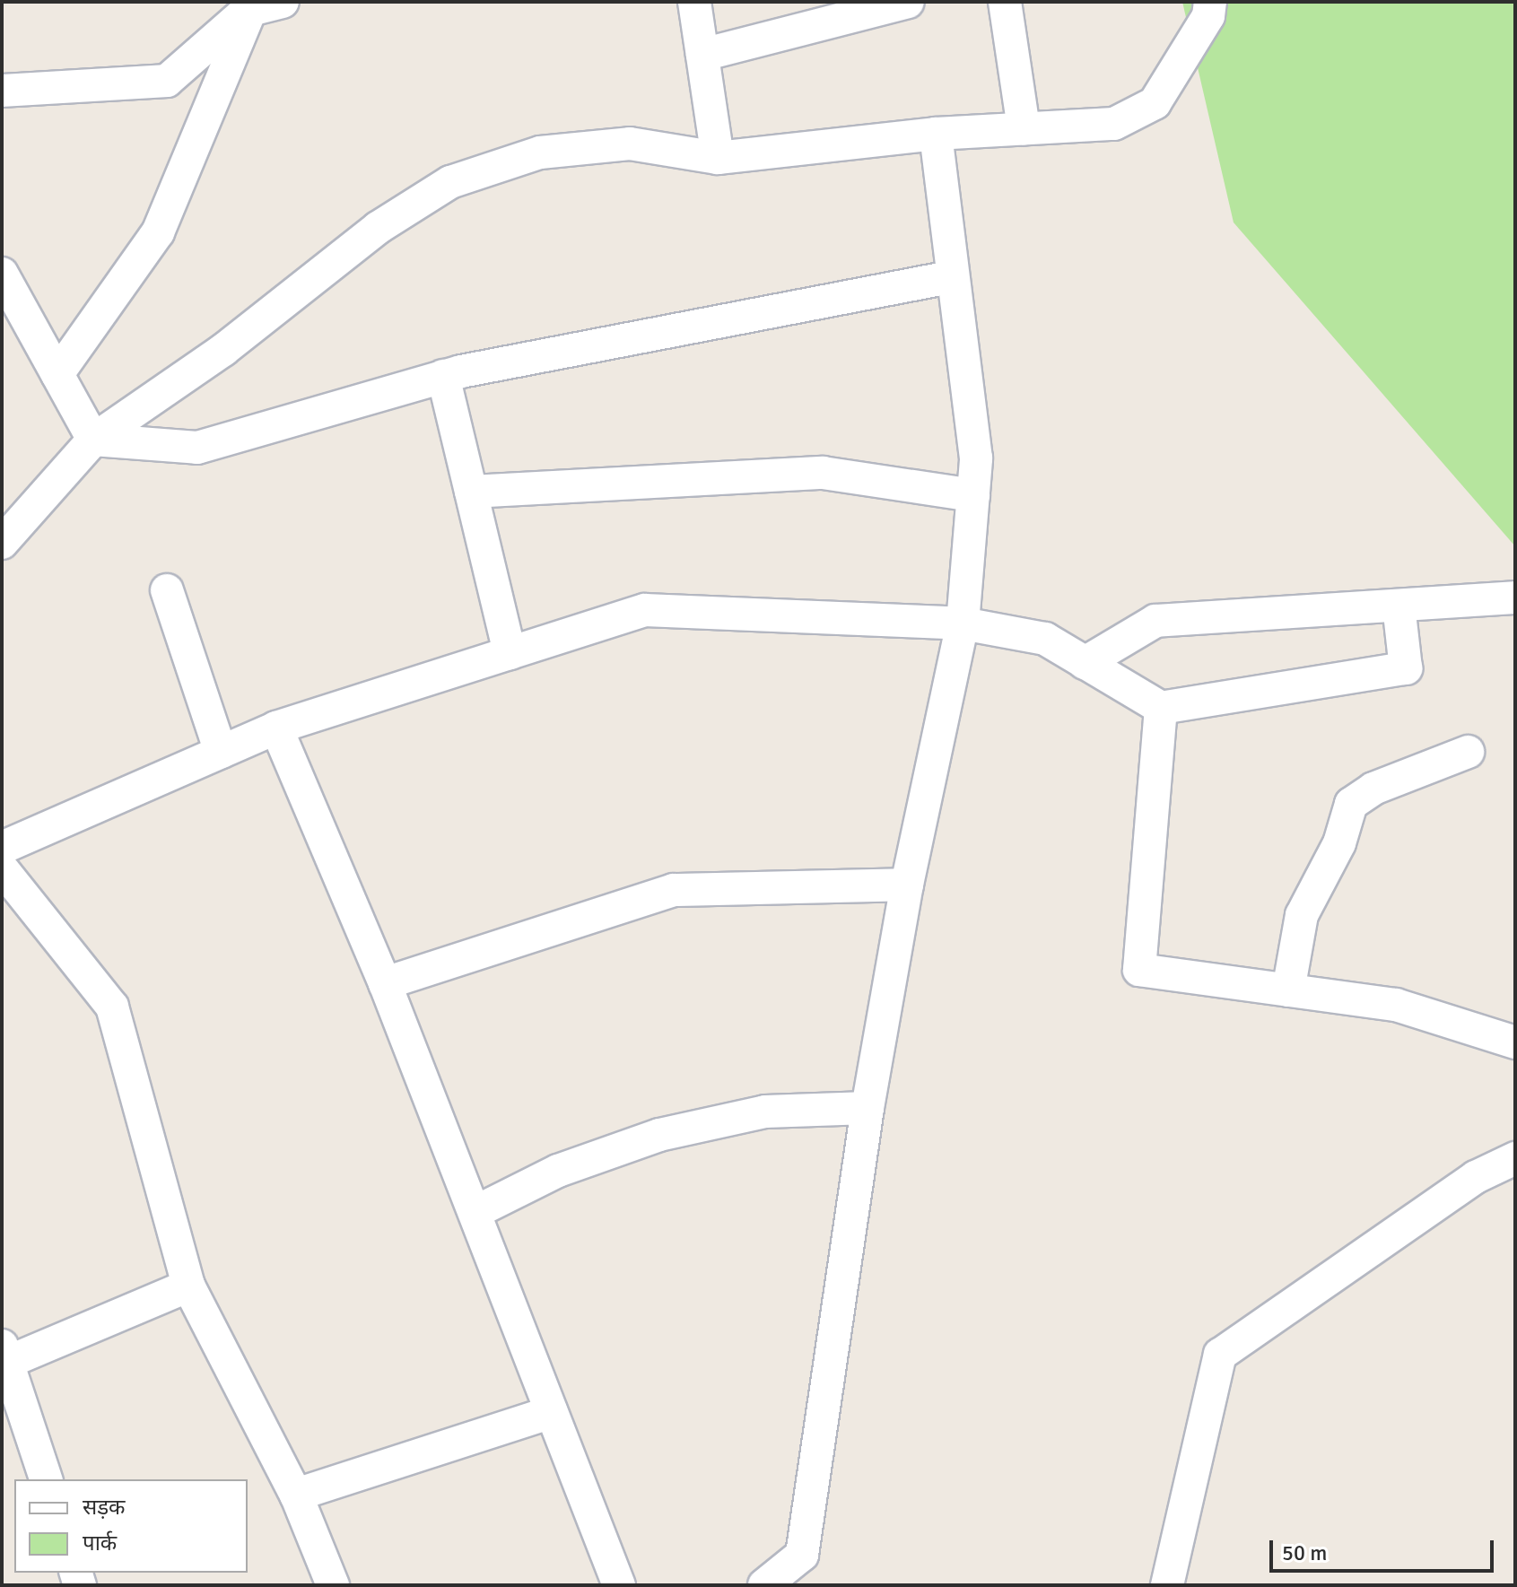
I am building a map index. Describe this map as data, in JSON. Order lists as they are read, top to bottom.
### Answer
{
  "legend": ["सड़क", "पार्क"],
  "scale_bar": "50 m"
}
